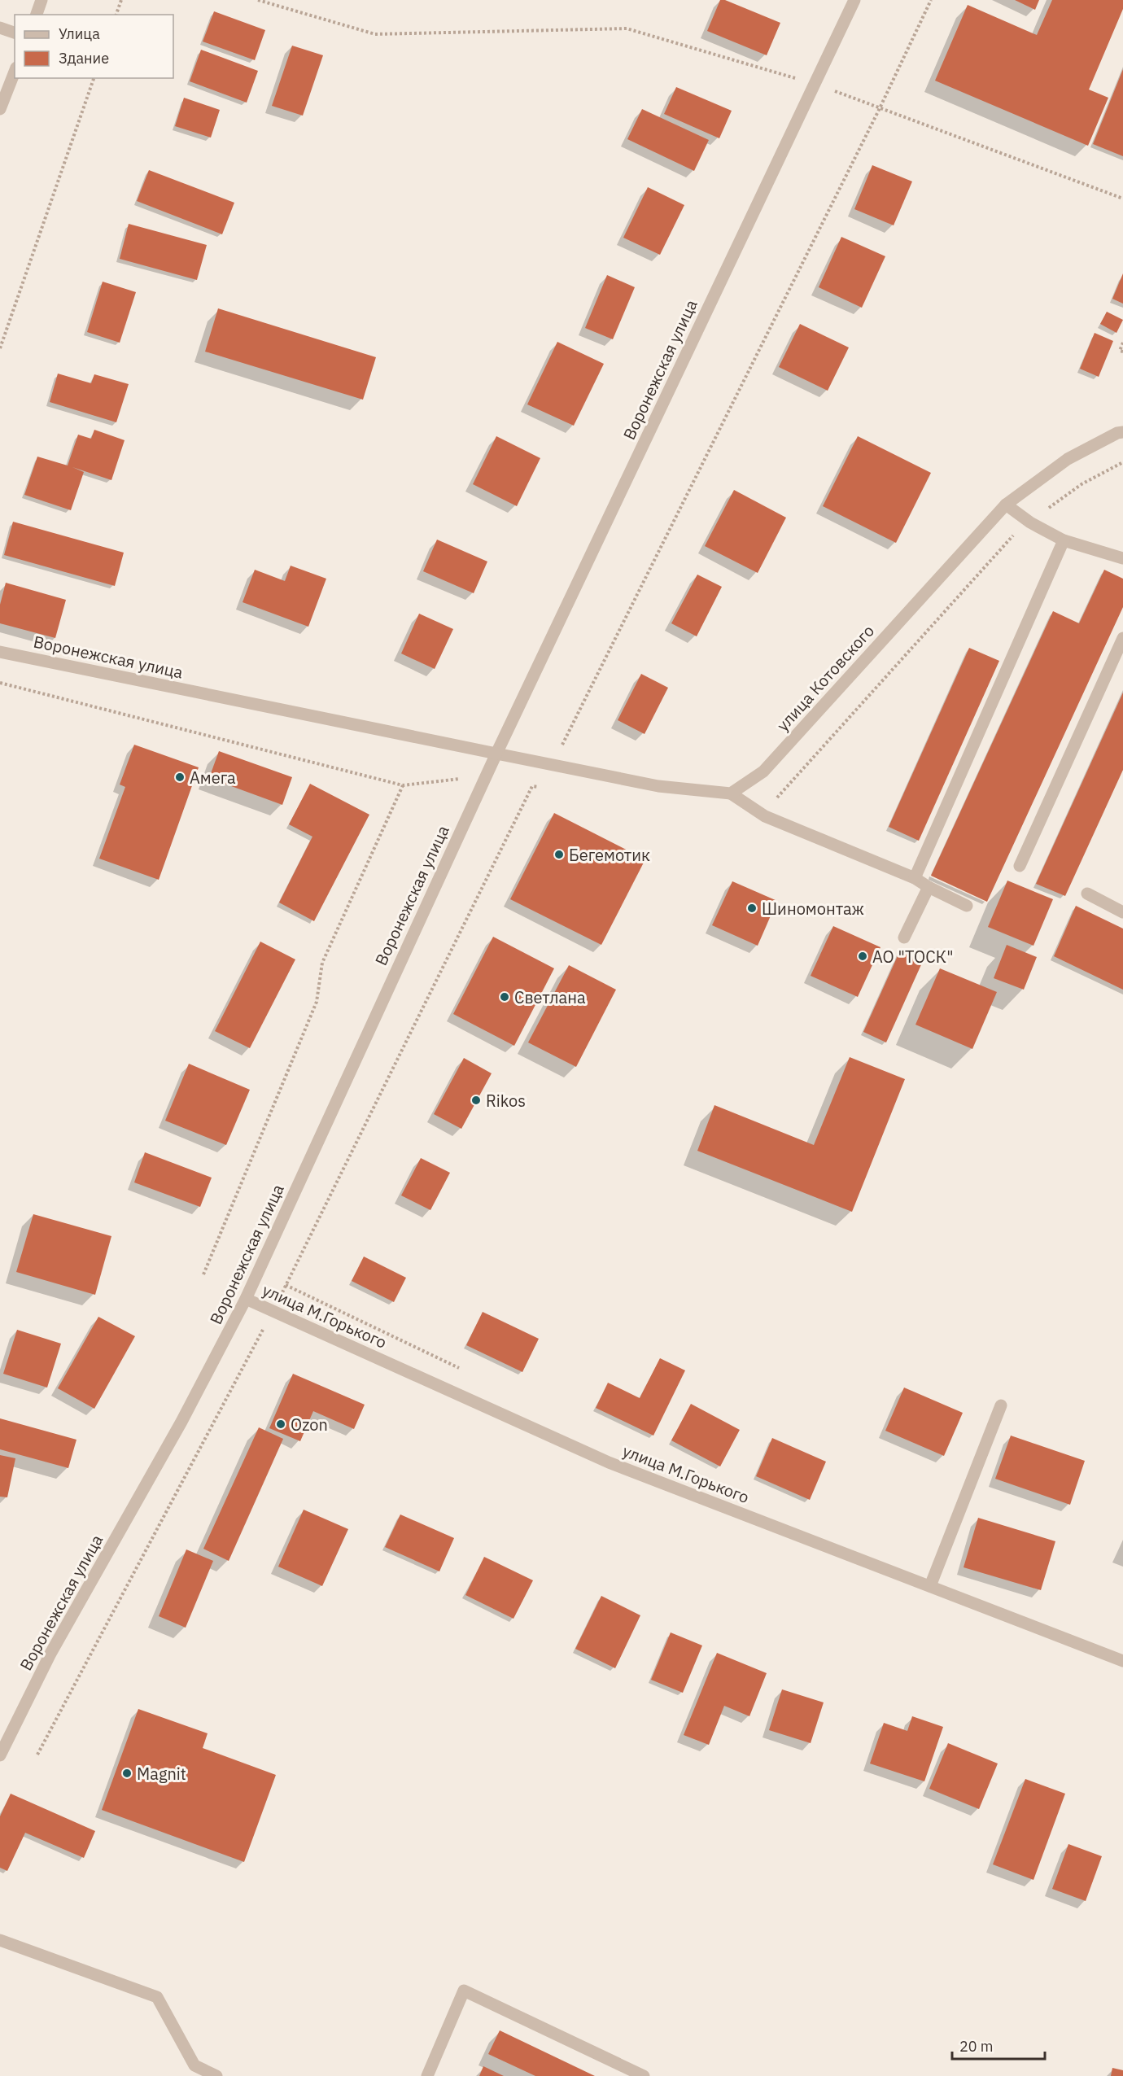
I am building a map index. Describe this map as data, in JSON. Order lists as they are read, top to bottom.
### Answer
{
  "streets": {
    "street": ["Воронежская улица", "улица Котовского", "улица М.Горького"]
  },
  "crossings": [
    ["Воронежская улица", "улица М.Горького"]
  ],
  "places": [
    "Амега",
    "Бегемотик",
    "Шиномонтаж",
    "АО \"ТОСК\"",
    "Светлана",
    "Rikos",
    "Ozon",
    "Magnit"
  ],
  "legend": ["Улица", "Здание"],
  "scale_bar": "20 m"
}
